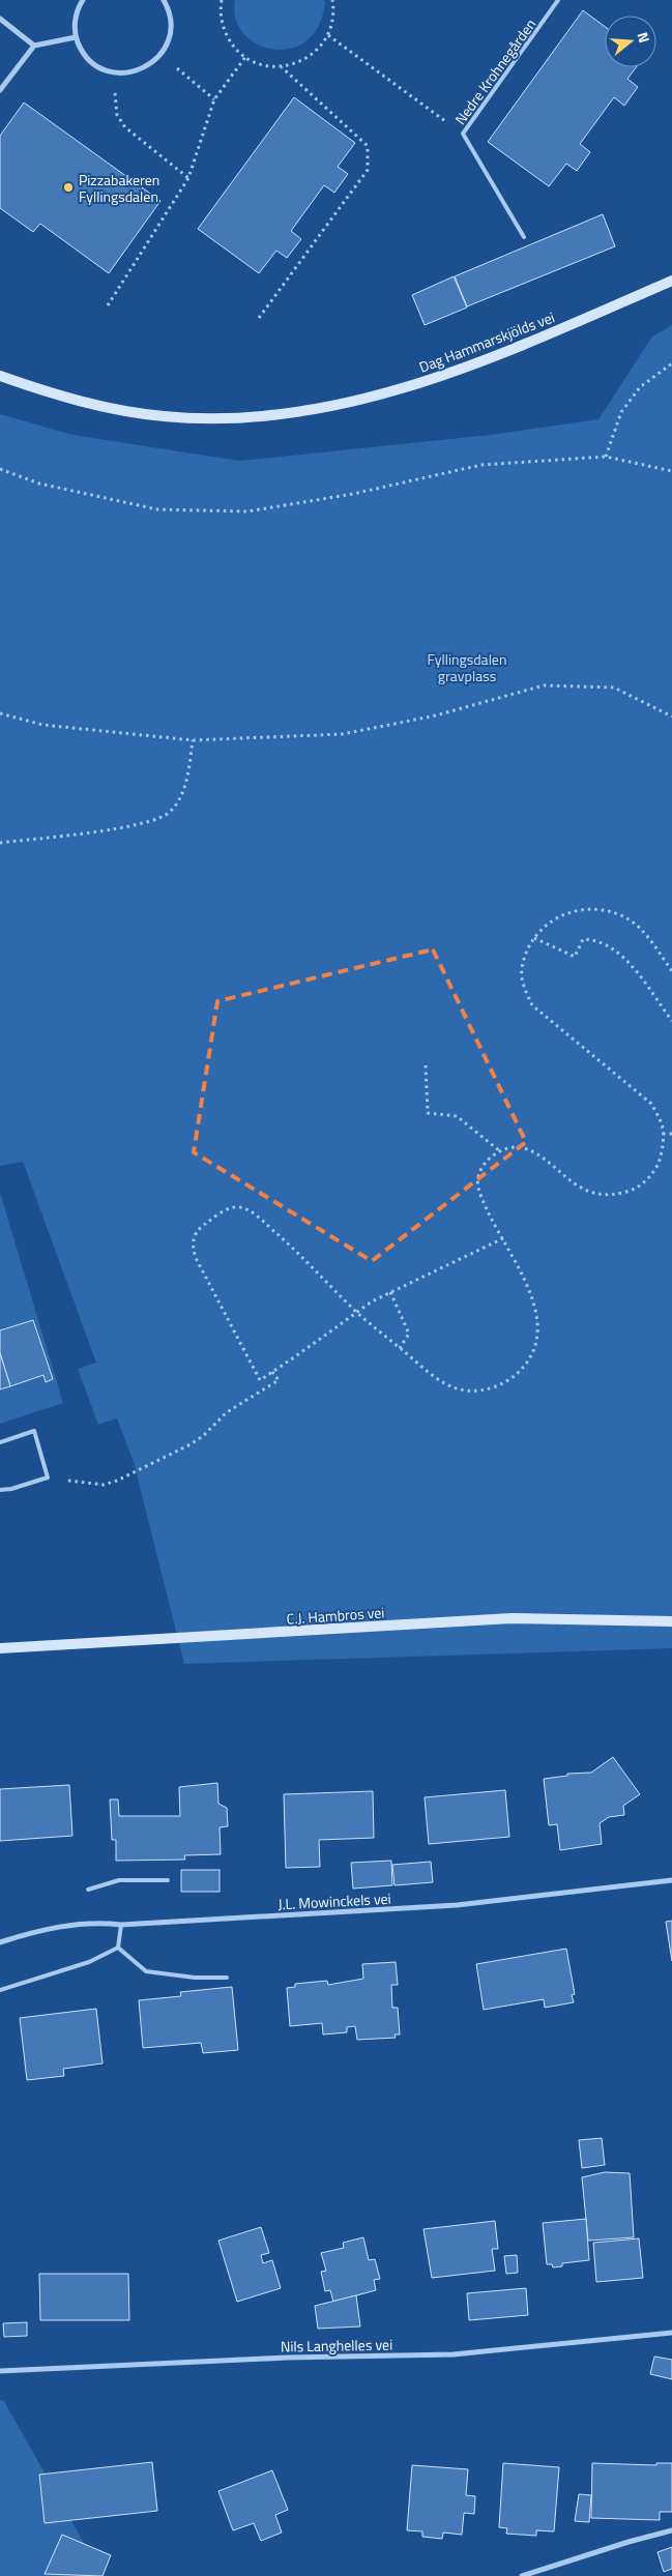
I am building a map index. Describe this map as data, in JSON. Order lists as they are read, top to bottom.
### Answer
{
  "streets": {
    "main road": ["Dag Hammarskjölds vei", "C.J. Hambros vei"],
    "street": ["J.L. Mowinckels vei", "Nils Langhelles vei"],
    "lane": ["Nedre Krohnegården"]
  },
  "parks": ["Fyllingsdalen gravplass"],
  "places": ["Pizzabakeren Fyllingsdalen"],
  "north": "right"
}
